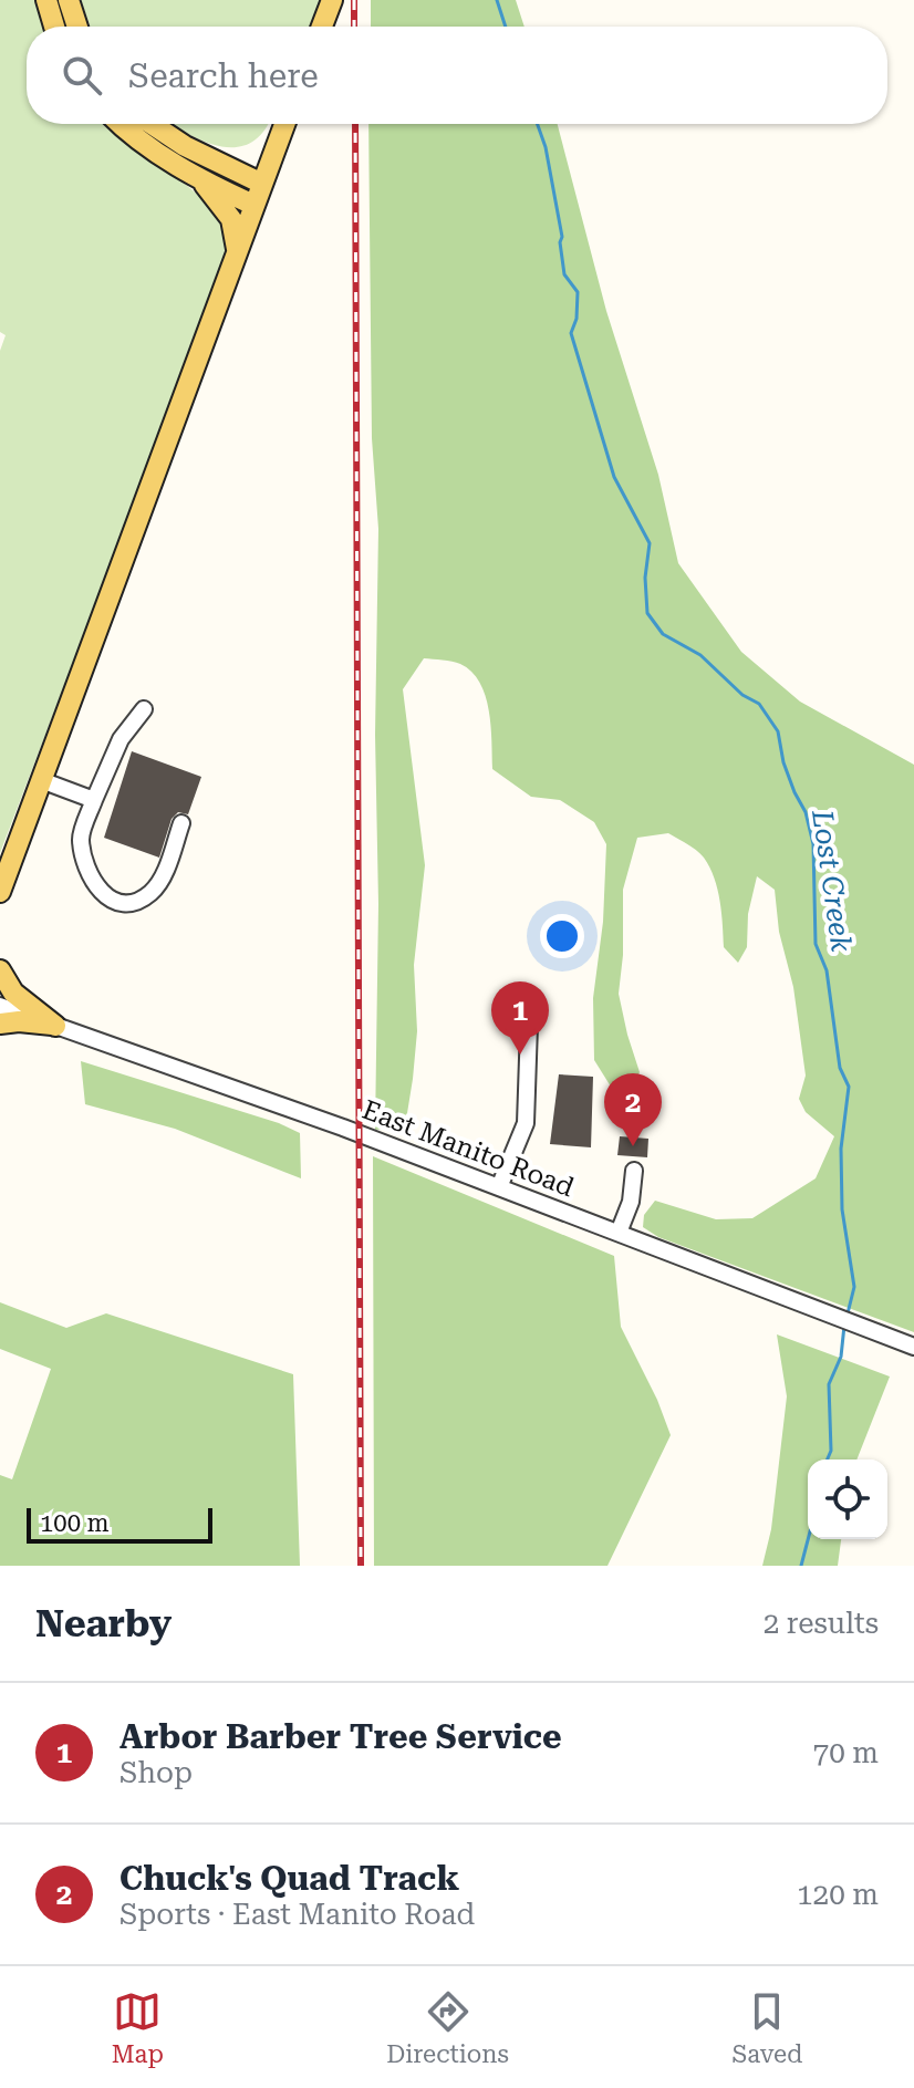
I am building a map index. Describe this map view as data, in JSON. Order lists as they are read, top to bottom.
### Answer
{
  "streets": {
    "street": ["East Manito Road"]
  },
  "water": ["Lost Creek"],
  "scale_bar": "100 m",
  "page": {
    "search": "Search here",
    "pins": ["1", "2"],
    "scale": "100 m",
    "heading": ["Nearby", "2 results"],
    "list": [
      {
        "mark": "1",
        "name": "Arbor Barber Tree Service",
        "note": "Shop",
        "value": "70 m"
      },
      {
        "mark": "2",
        "name": "Chuck's Quad Track",
        "note": "Sports · East Manito Road",
        "value": "120 m"
      }
    ],
    "nav": ["Map", "Directions", "Saved"]
  }
}
